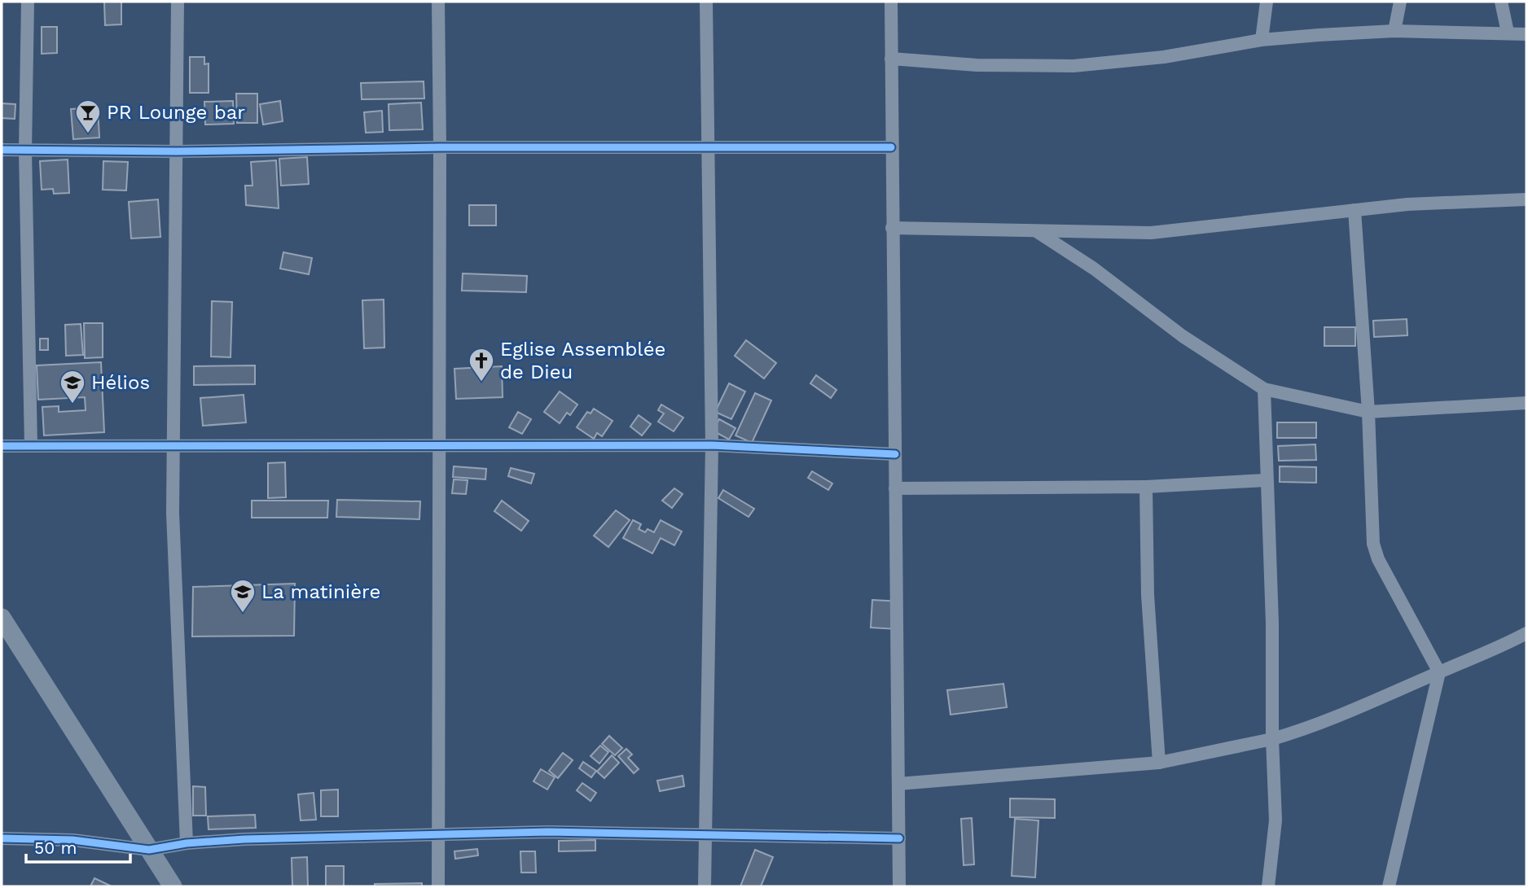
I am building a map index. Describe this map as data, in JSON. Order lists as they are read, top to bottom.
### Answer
{
  "places": {
    "bar": ["PR Lounge bar"],
    "church": ["Eglise Assemblée de Dieu"],
    "school or university": ["Hélios", "La matinière"]
  },
  "scale_bar": "50 m"
}
